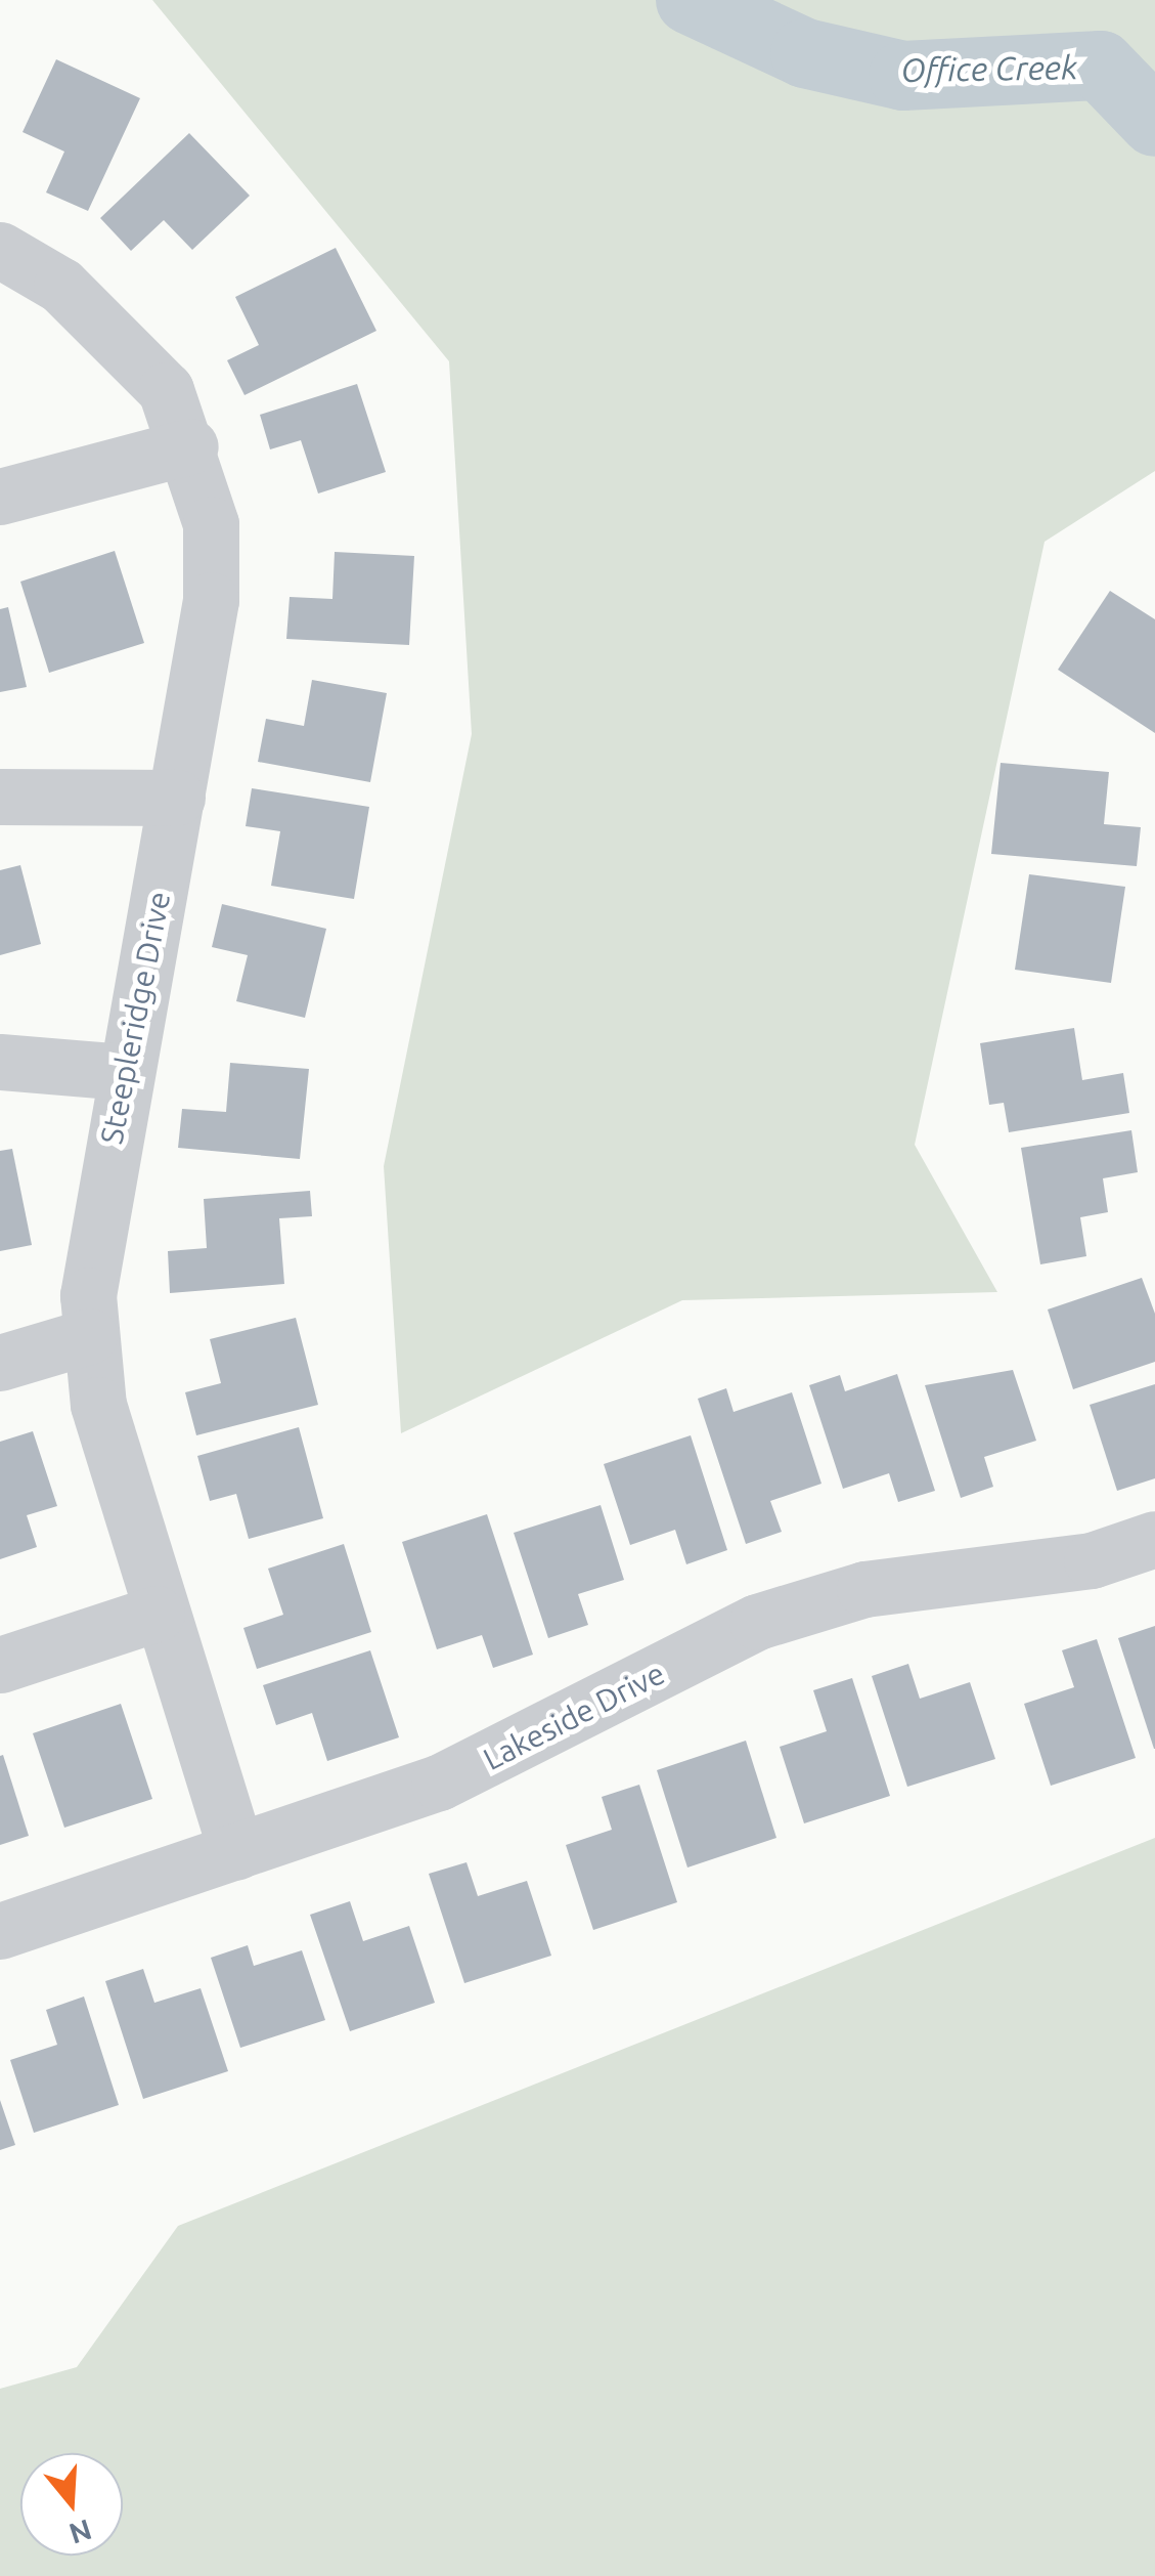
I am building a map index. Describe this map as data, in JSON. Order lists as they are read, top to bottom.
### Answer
{
  "streets": {
    "street": ["Steepleridge Drive", "Lakeside Drive"]
  },
  "crossings": [
    ["Steepleridge Drive", "Lakeside Drive"]
  ],
  "water": ["Office Creek"],
  "north": "bottom"
}
